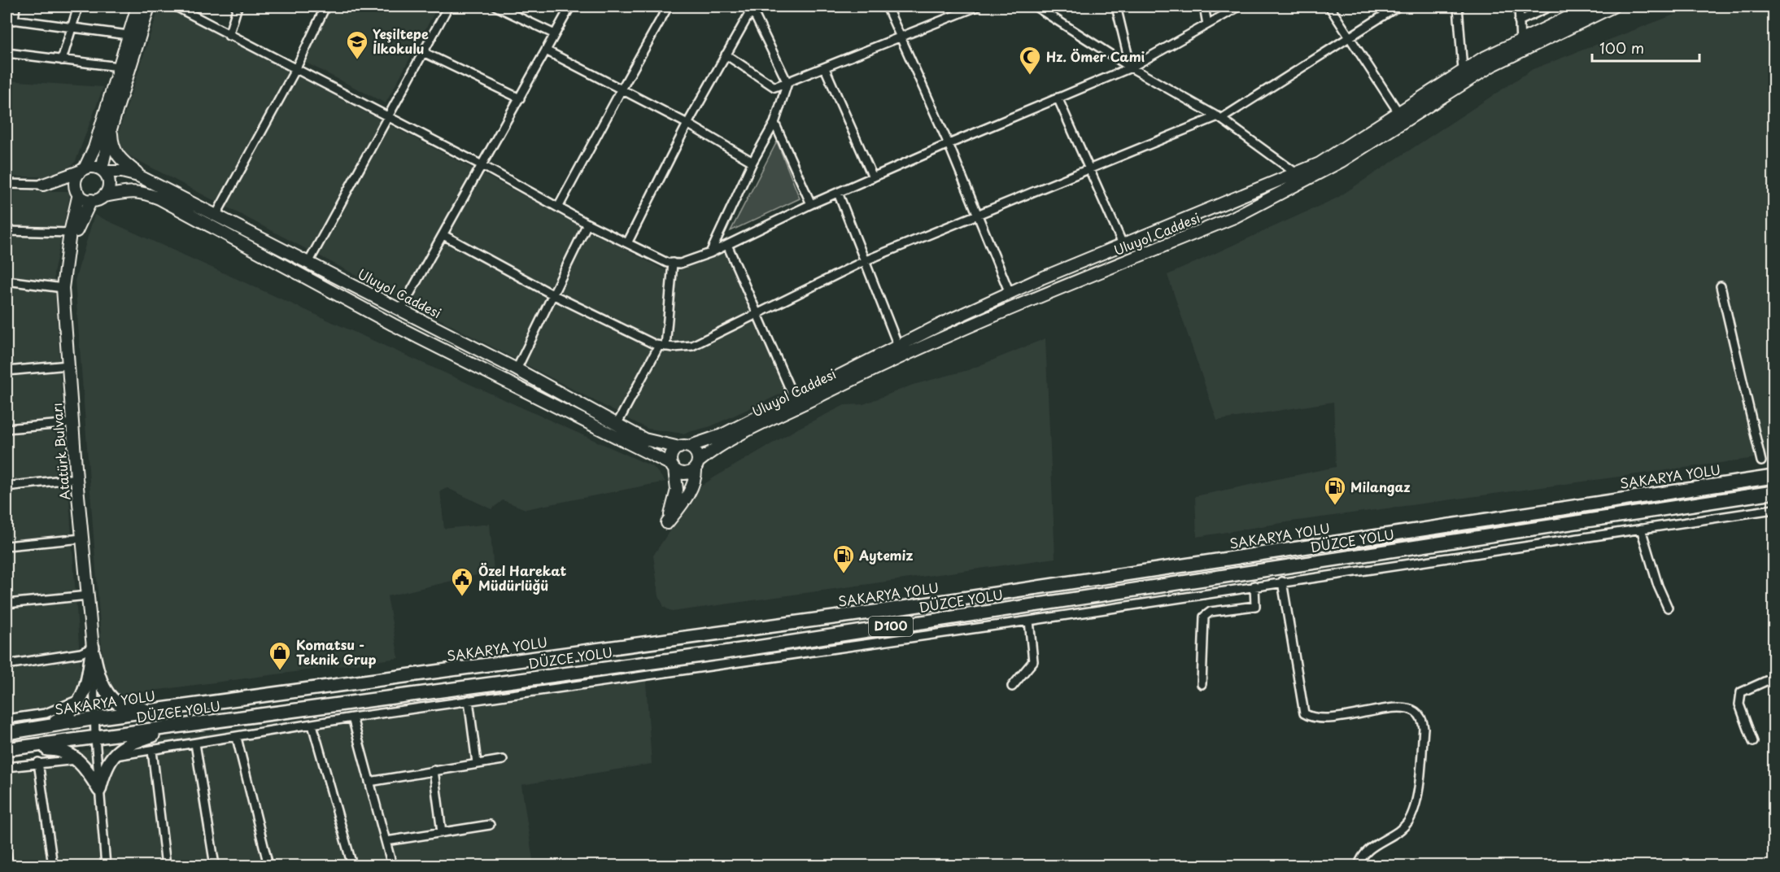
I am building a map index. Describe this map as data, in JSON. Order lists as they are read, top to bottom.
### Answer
{
  "streets": {
    "highway": ["SAKARYA YOLU", "DÜZCE YOLU", "D100"],
    "main road": ["Uluyol Caddesi", "Atatürk Bulvarı"]
  },
  "places": {
    "school or university": ["Yeşiltepe İlkokulu"],
    "mosque": ["Hz. Ömer Cami"],
    "fuel station": ["Milangaz", "Aytemiz"],
    "public building": ["Özel Harekat Müdürlüğü"],
    "shop": ["Komatsu - Teknik Grup"]
  },
  "scale_bar": "100 m"
}
